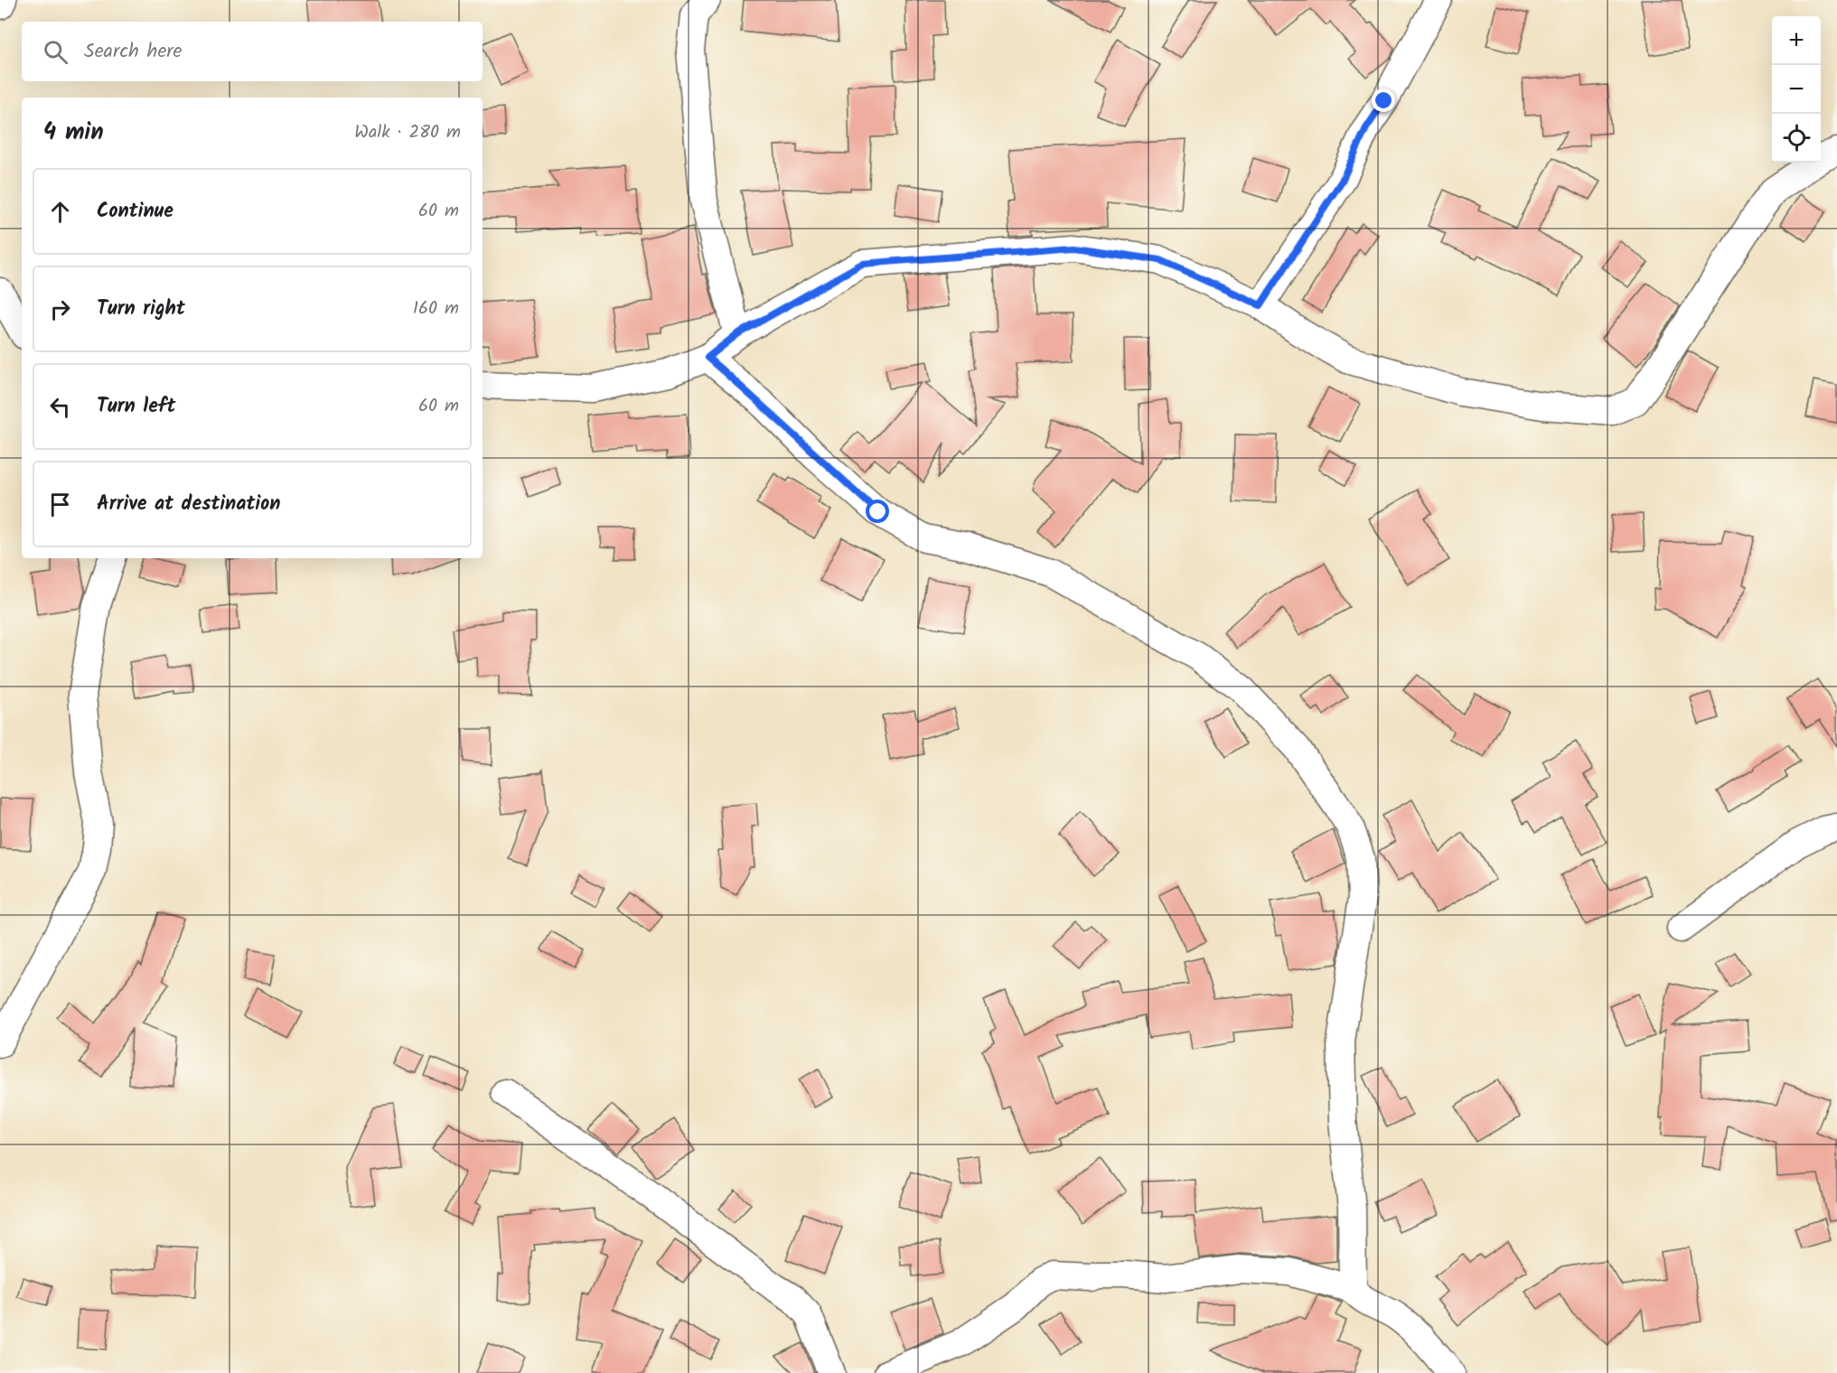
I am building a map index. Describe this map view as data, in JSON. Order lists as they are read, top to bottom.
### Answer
{
  "page": {
    "map_buttons": ["+", "−"],
    "search": "Search here",
    "heading": ["4 min", "Walk · 280 m"],
    "list": [
      ["Continue", "60 m"],
      ["Turn right", "160 m"],
      ["Turn left", "60 m"],
      "Arrive at destination"
    ]
  }
}
